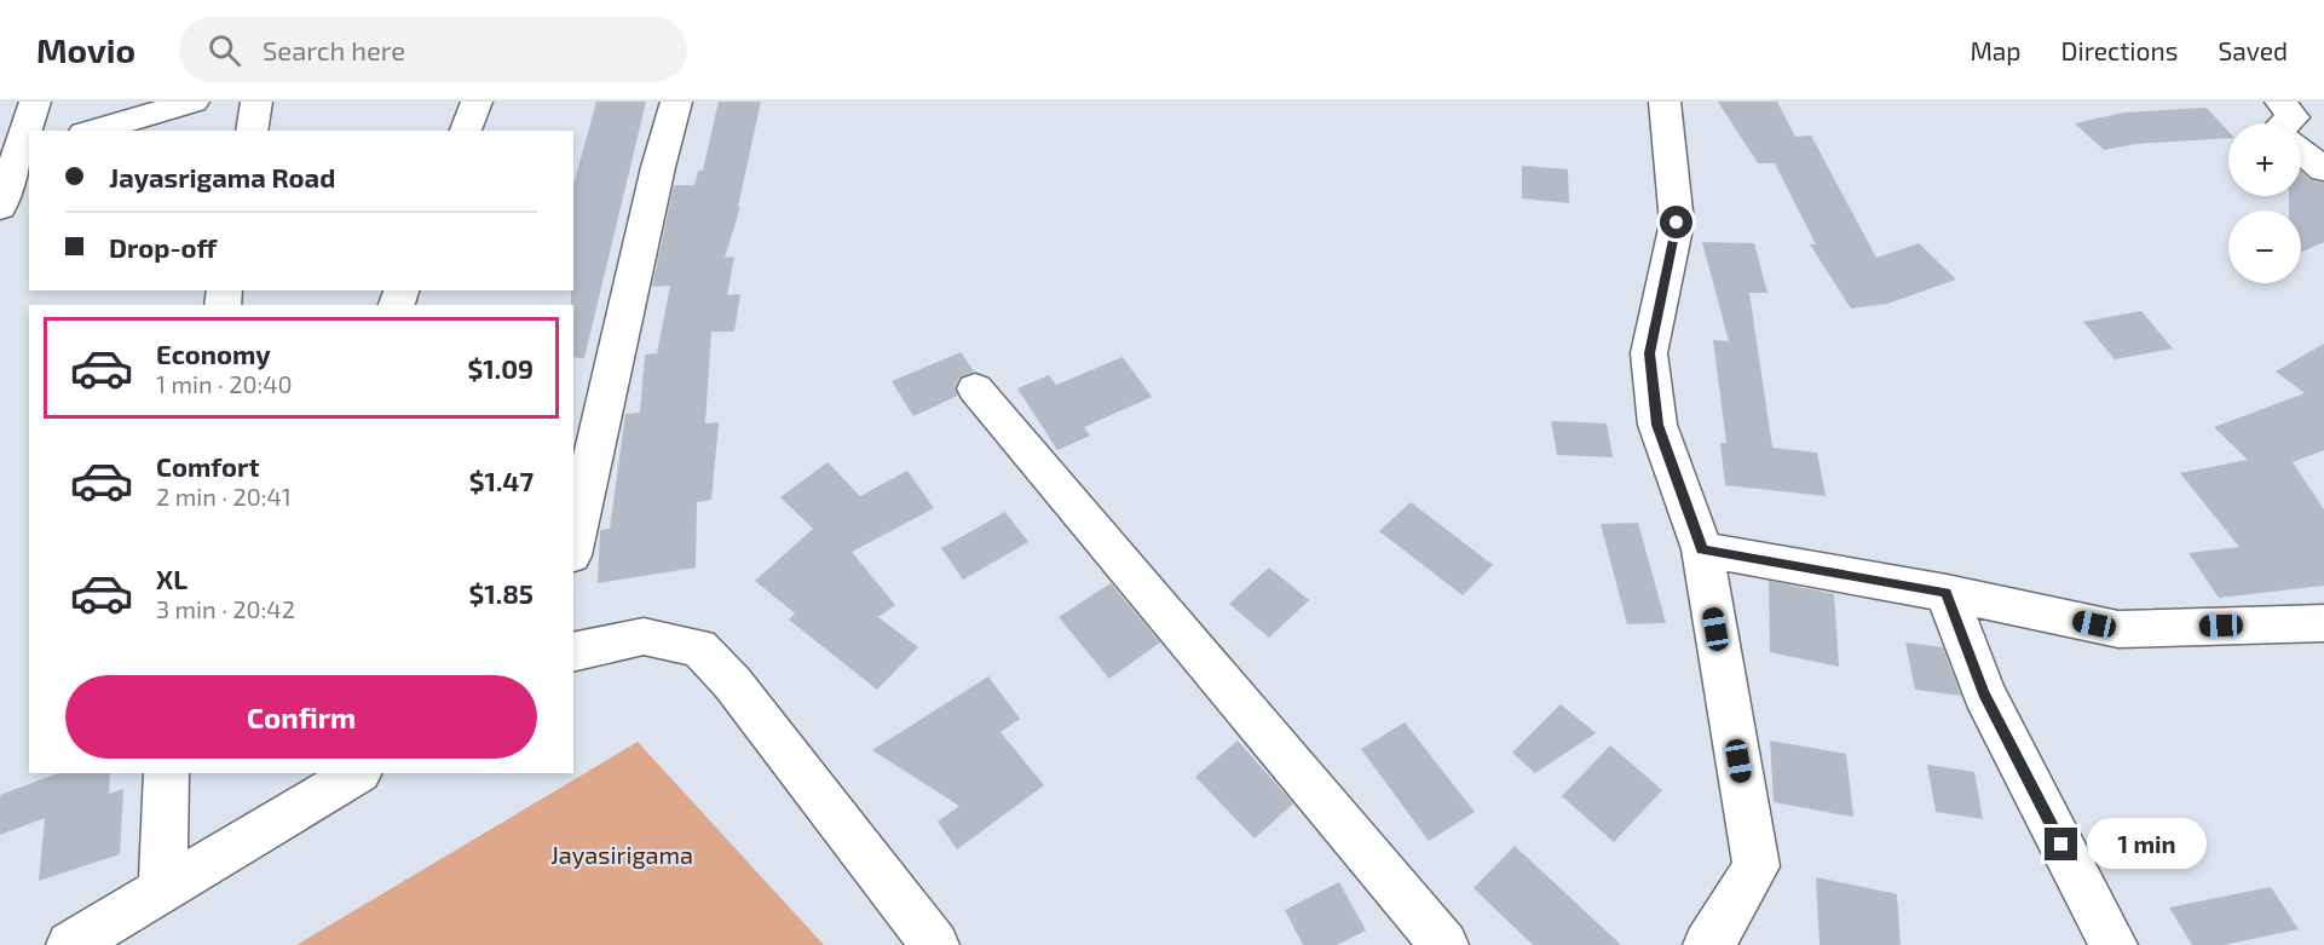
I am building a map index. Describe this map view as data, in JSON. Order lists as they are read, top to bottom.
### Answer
{
  "parks": ["Jayasirigama"],
  "page": {
    "header": "Movio",
    "search": "Search here",
    "nav": ["Map", "Directions", "Saved"],
    "map_buttons": ["+", "−"],
    "banner": ["Jayasrigama Road", "Drop-off"],
    "list": [
      {
        "name": "Economy",
        "note": "1 min · 20:40",
        "value": "$1.09"
      },
      {
        "name": "Comfort",
        "note": "2 min · 20:41",
        "value": "$1.47"
      },
      {
        "name": "XL",
        "note": "3 min · 20:42",
        "value": "$1.85"
      }
    ],
    "buttons": "Confirm",
    "bubble": "1 min"
  }
}
